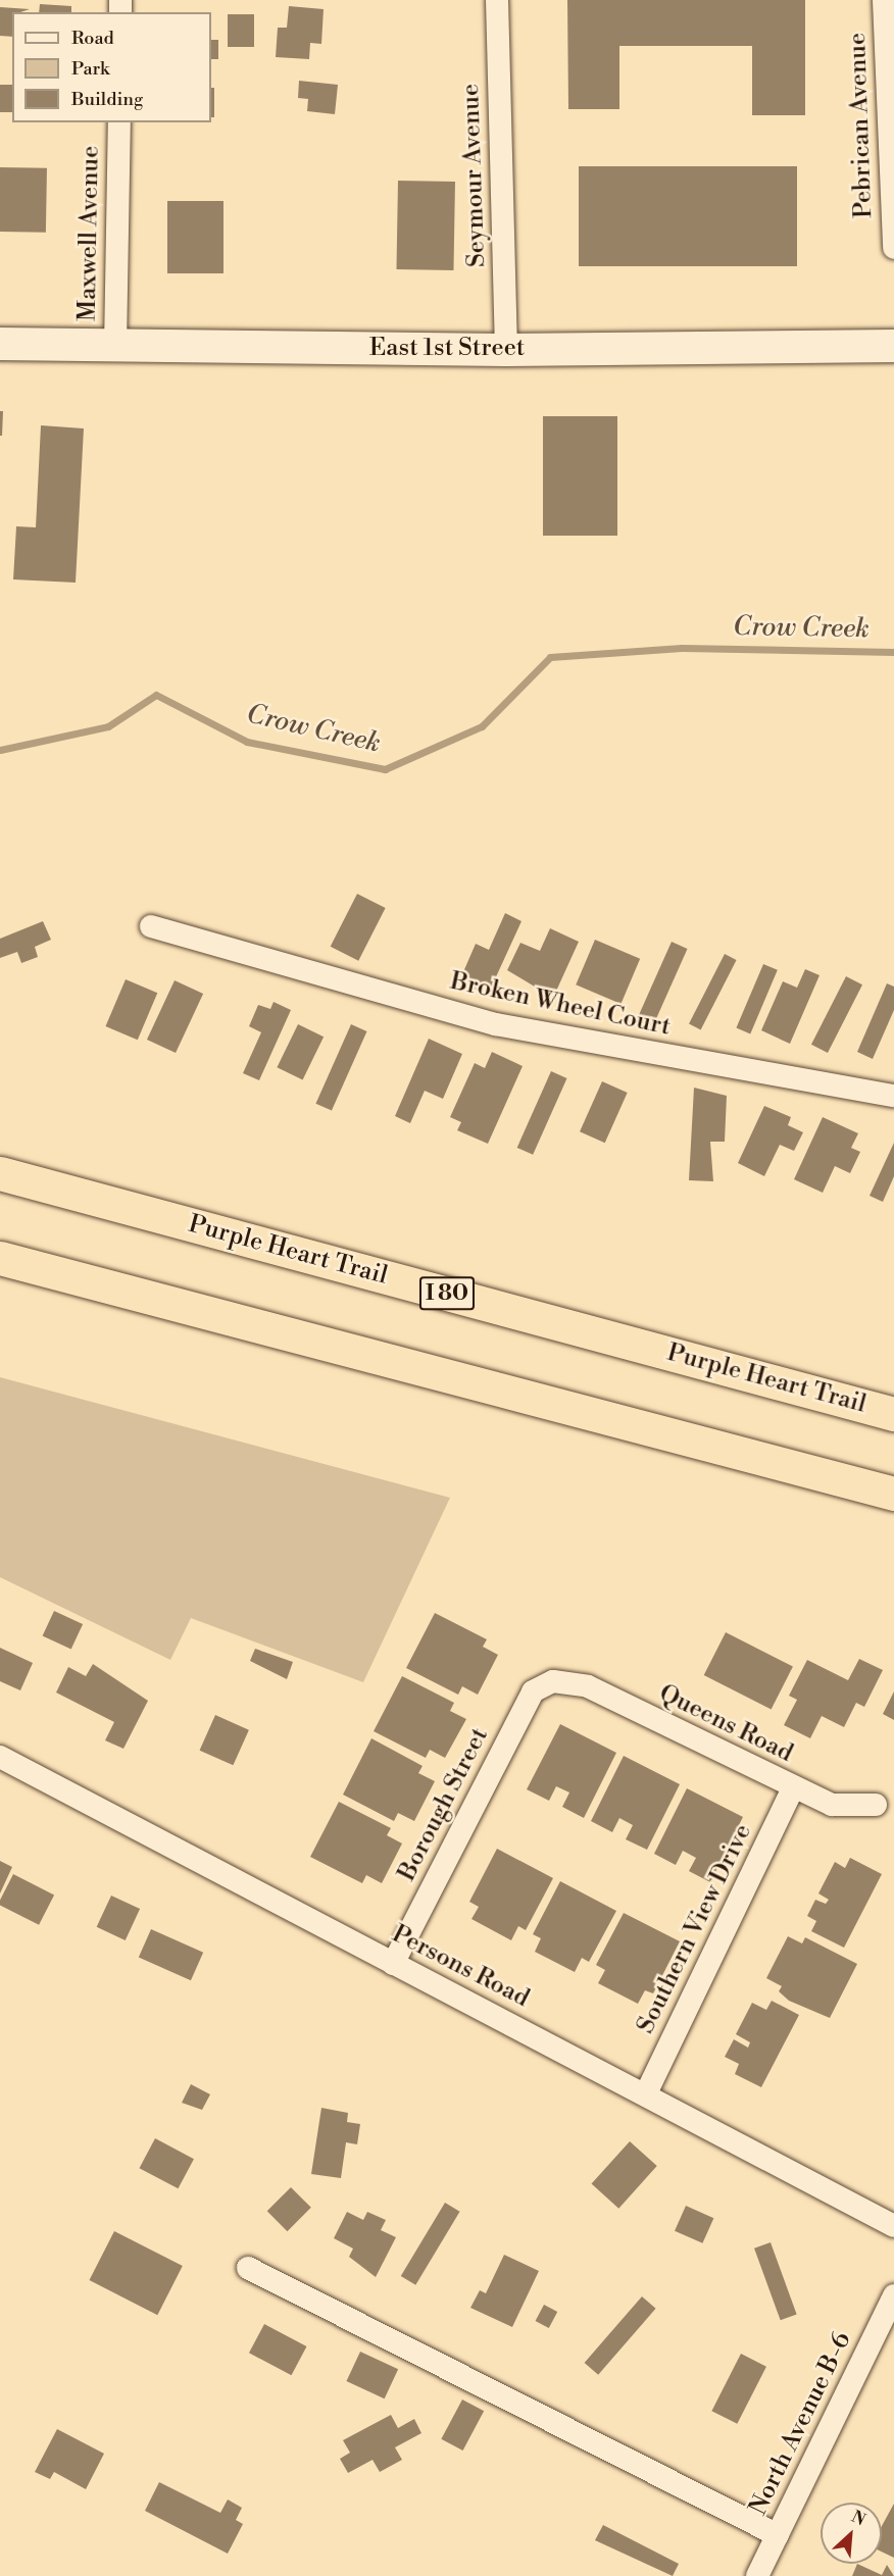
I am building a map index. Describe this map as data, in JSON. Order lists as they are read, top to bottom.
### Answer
{
  "streets": {
    "highway": ["Purple Heart Trail", "I 80"],
    "street": [
      "Pebrican Avenue",
      "Seymour Avenue",
      "Maxwell Avenue",
      "East 1st Street",
      "Broken Wheel Court",
      "Queens Road",
      "Borough Street",
      "Southern View Drive",
      "Persons Road",
      "North Avenue B-6"
    ]
  },
  "crossings": [
    ["Seymour Avenue", "East 1st Street"],
    ["Maxwell Avenue", "East 1st Street"],
    ["Queens Road", "Borough Street"],
    ["Queens Road", "Southern View Drive"],
    ["Borough Street", "Persons Road"],
    ["Southern View Drive", "Persons Road"]
  ],
  "water": ["Crow Creek"],
  "legend": ["Road", "Park", "Building"],
  "north": "top right"
}
